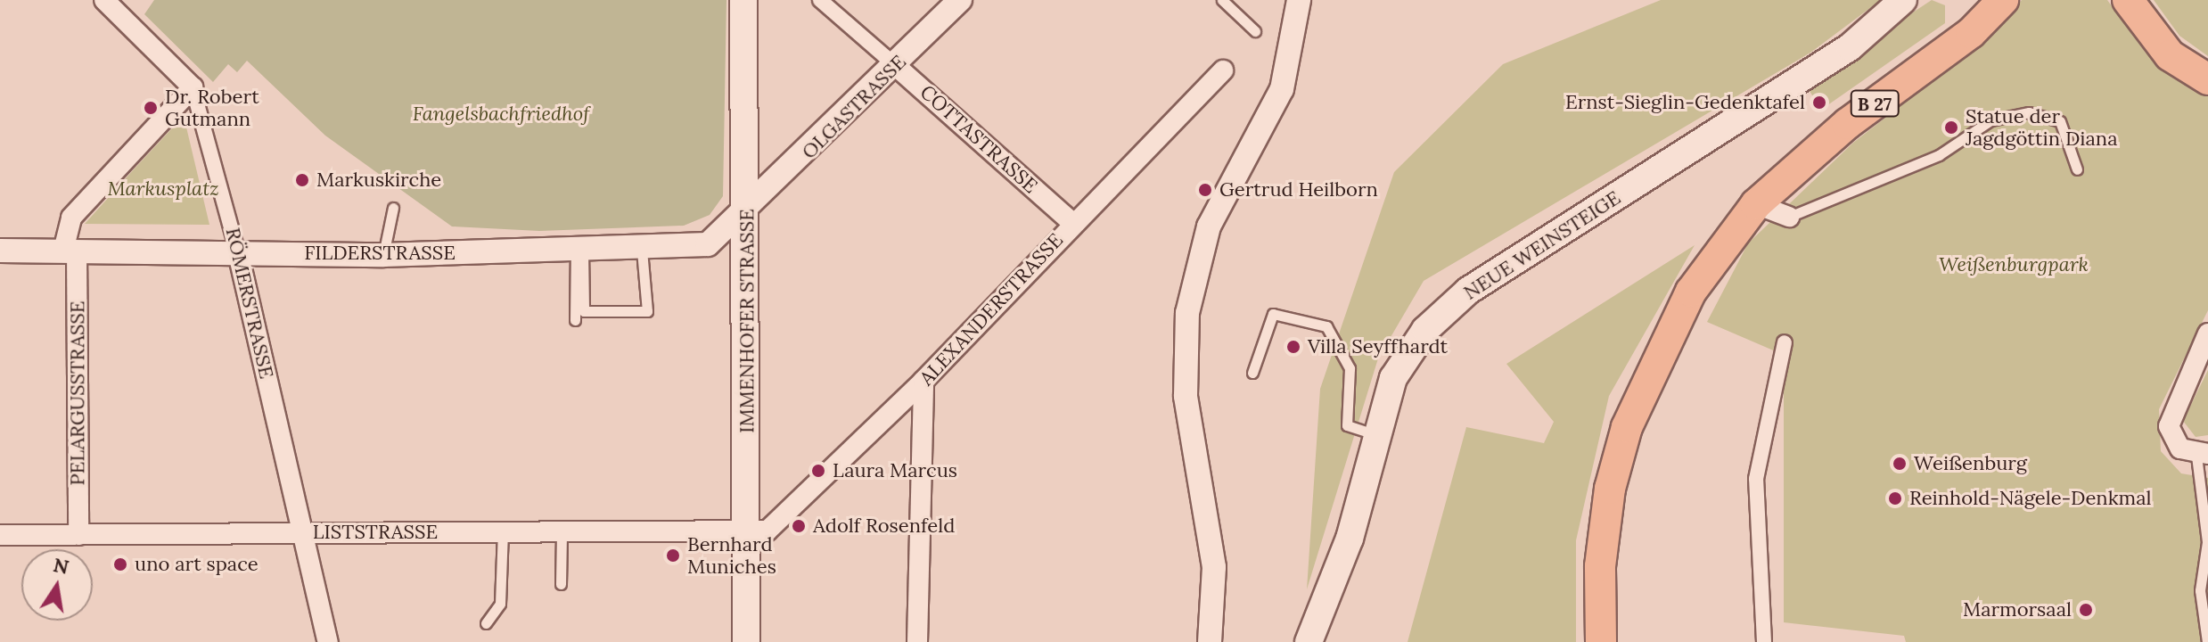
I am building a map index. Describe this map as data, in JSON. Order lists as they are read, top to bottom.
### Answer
{
  "streets": {
    "main road": ["B 27", "NEUE WEINSTEIGE", "IMMENHOFER STRASSE"],
    "street": [
      "OLGASTRASSE",
      "COTTASTRASSE",
      "FILDERSTRASSE",
      "RÖMERSTRASSE",
      "ALEXANDERSTRASSE",
      "PELARGUSSTRASSE",
      "LISTSTRASSE"
    ]
  },
  "crossings": [
    ["OLGASTRASSE", "COTTASTRASSE"],
    ["OLGASTRASSE", "FILDERSTRASSE"],
    ["OLGASTRASSE", "IMMENHOFER STRASSE"],
    ["COTTASTRASSE", "ALEXANDERSTRASSE"],
    ["FILDERSTRASSE", "RÖMERSTRASSE"],
    ["FILDERSTRASSE", "IMMENHOFER STRASSE"],
    ["FILDERSTRASSE", "PELARGUSSTRASSE"],
    ["RÖMERSTRASSE", "LISTSTRASSE"],
    ["ALEXANDERSTRASSE", "IMMENHOFER STRASSE"],
    ["ALEXANDERSTRASSE", "LISTSTRASSE"],
    ["IMMENHOFER STRASSE", "LISTSTRASSE"],
    ["PELARGUSSTRASSE", "LISTSTRASSE"]
  ],
  "parks": ["Fangelsbachfriedhof", "Markusplatz", "Weißenburgpark"],
  "places": [
    "Ernst-Sieglin-Gedenktafel",
    "Dr. Robert Gutmann",
    "Statue der Jagdgöttin Diana",
    "Markuskirche",
    "Gertrud Heilborn",
    "Villa Seyffhardt",
    "Weißenburg",
    "Laura Marcus",
    "Reinhold-Nägele-Denkmal",
    "Adolf Rosenfeld",
    "Bernhard Muniches",
    "uno art space",
    "Marmorsaal"
  ],
  "north": "top"
}
